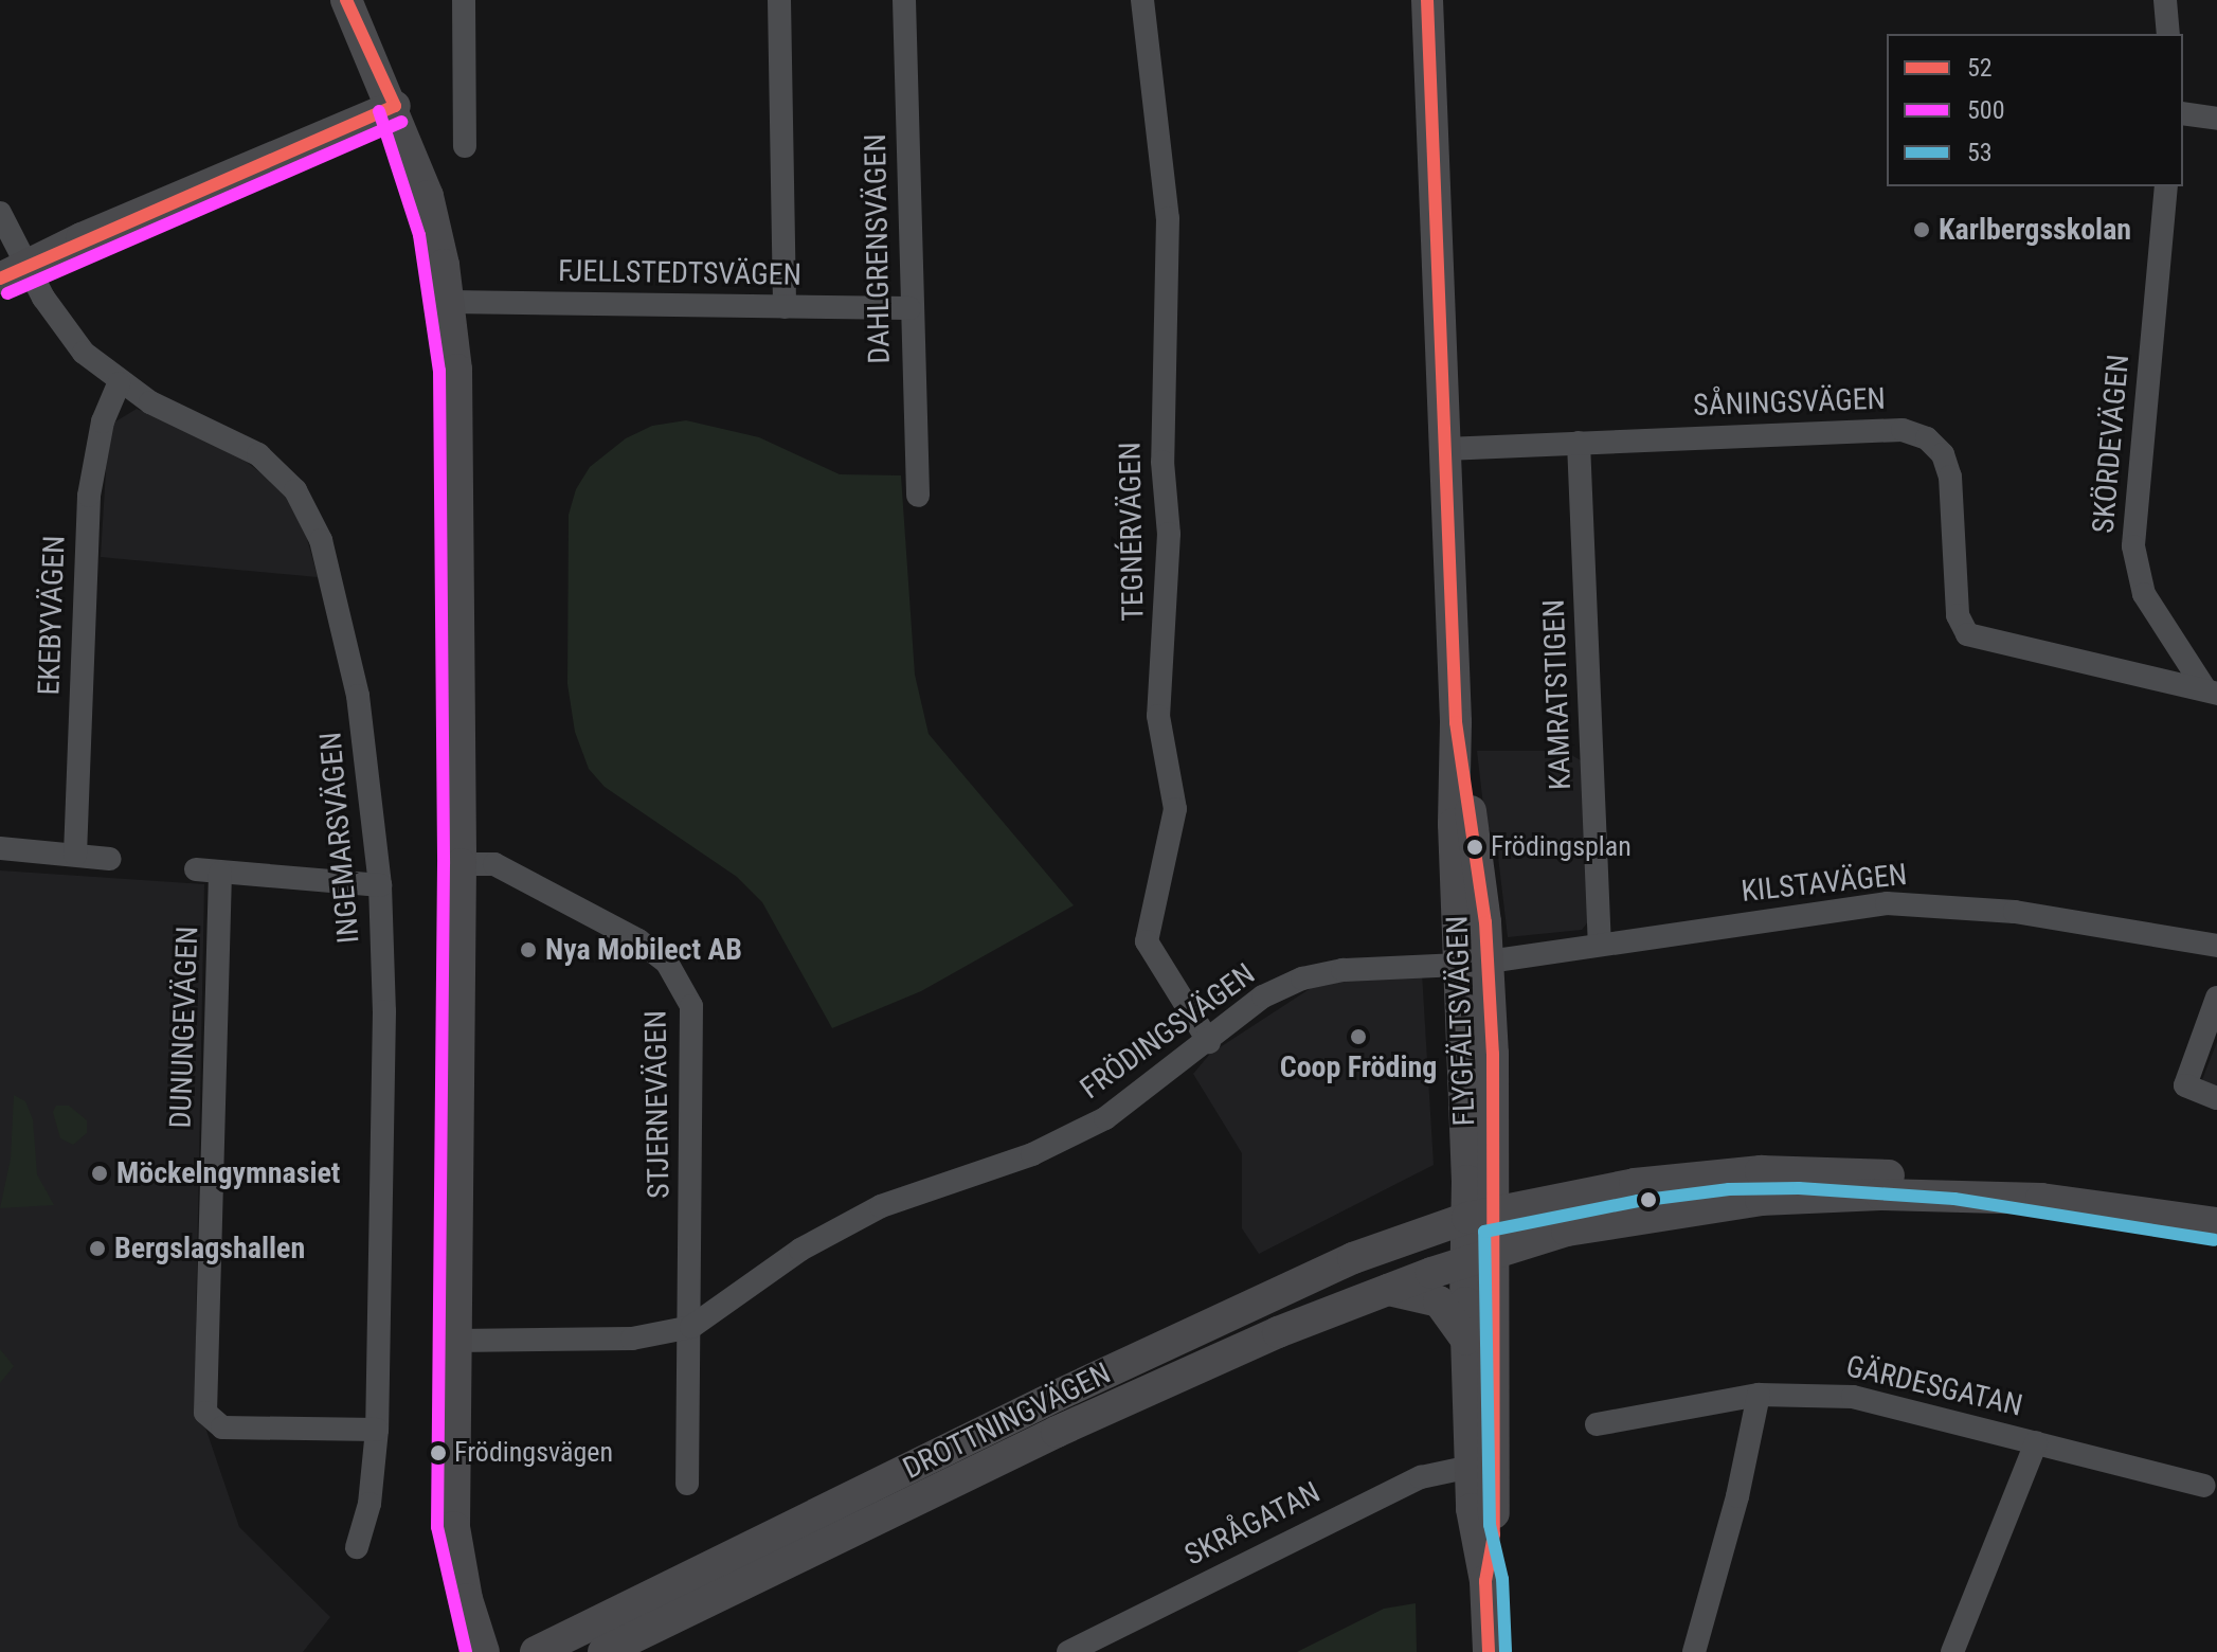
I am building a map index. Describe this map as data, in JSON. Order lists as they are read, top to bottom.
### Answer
{
  "streets": {
    "street": [
      "DAHLGRENSVÄGEN",
      "FJELLSTEDTSVÄGEN",
      "SÅNINGSVÄGEN",
      "SKÖRDEVÄGEN",
      "TEGNÉRVÄGEN",
      "EKEBYVÄGEN",
      "KAMRATSTIGEN",
      "INGEMARSVÄGEN",
      "KILSTAVÄGEN",
      "FLYGFÄLTSVÄGEN",
      "DUNUNGEVÄGEN",
      "FRÖDINGSVÄGEN",
      "STJERNEVÄGEN",
      "GÄRDESGATAN",
      "DROTTNINGVÄGEN",
      "SKRÅGATAN"
    ]
  },
  "crossings": [
    ["DAHLGRENSVÄGEN", "FJELLSTEDTSVÄGEN"],
    ["SÅNINGSVÄGEN", "SKÖRDEVÄGEN"],
    ["SÅNINGSVÄGEN", "KAMRATSTIGEN"],
    ["SÅNINGSVÄGEN", "FLYGFÄLTSVÄGEN"],
    ["TEGNÉRVÄGEN", "FRÖDINGSVÄGEN"],
    ["EKEBYVÄGEN", "INGEMARSVÄGEN"],
    ["KAMRATSTIGEN", "KILSTAVÄGEN"],
    ["INGEMARSVÄGEN", "DUNUNGEVÄGEN"],
    ["KILSTAVÄGEN", "FLYGFÄLTSVÄGEN"],
    ["KILSTAVÄGEN", "FRÖDINGSVÄGEN"],
    ["FLYGFÄLTSVÄGEN", "FRÖDINGSVÄGEN"],
    ["FLYGFÄLTSVÄGEN", "DROTTNINGVÄGEN"],
    ["FRÖDINGSVÄGEN", "STJERNEVÄGEN"]
  ],
  "places": [
    "Karlbergsskolan",
    "Frödingsplan",
    "Nya Mobilect AB",
    "Coop Fröding",
    "Möckelngymnasiet",
    "Bergslagshallen",
    "Frödingsvägen"
  ],
  "lines": ["transit line 52", "transit line 500", "transit line 53"],
  "legend": ["52", "500", "53"]
}
